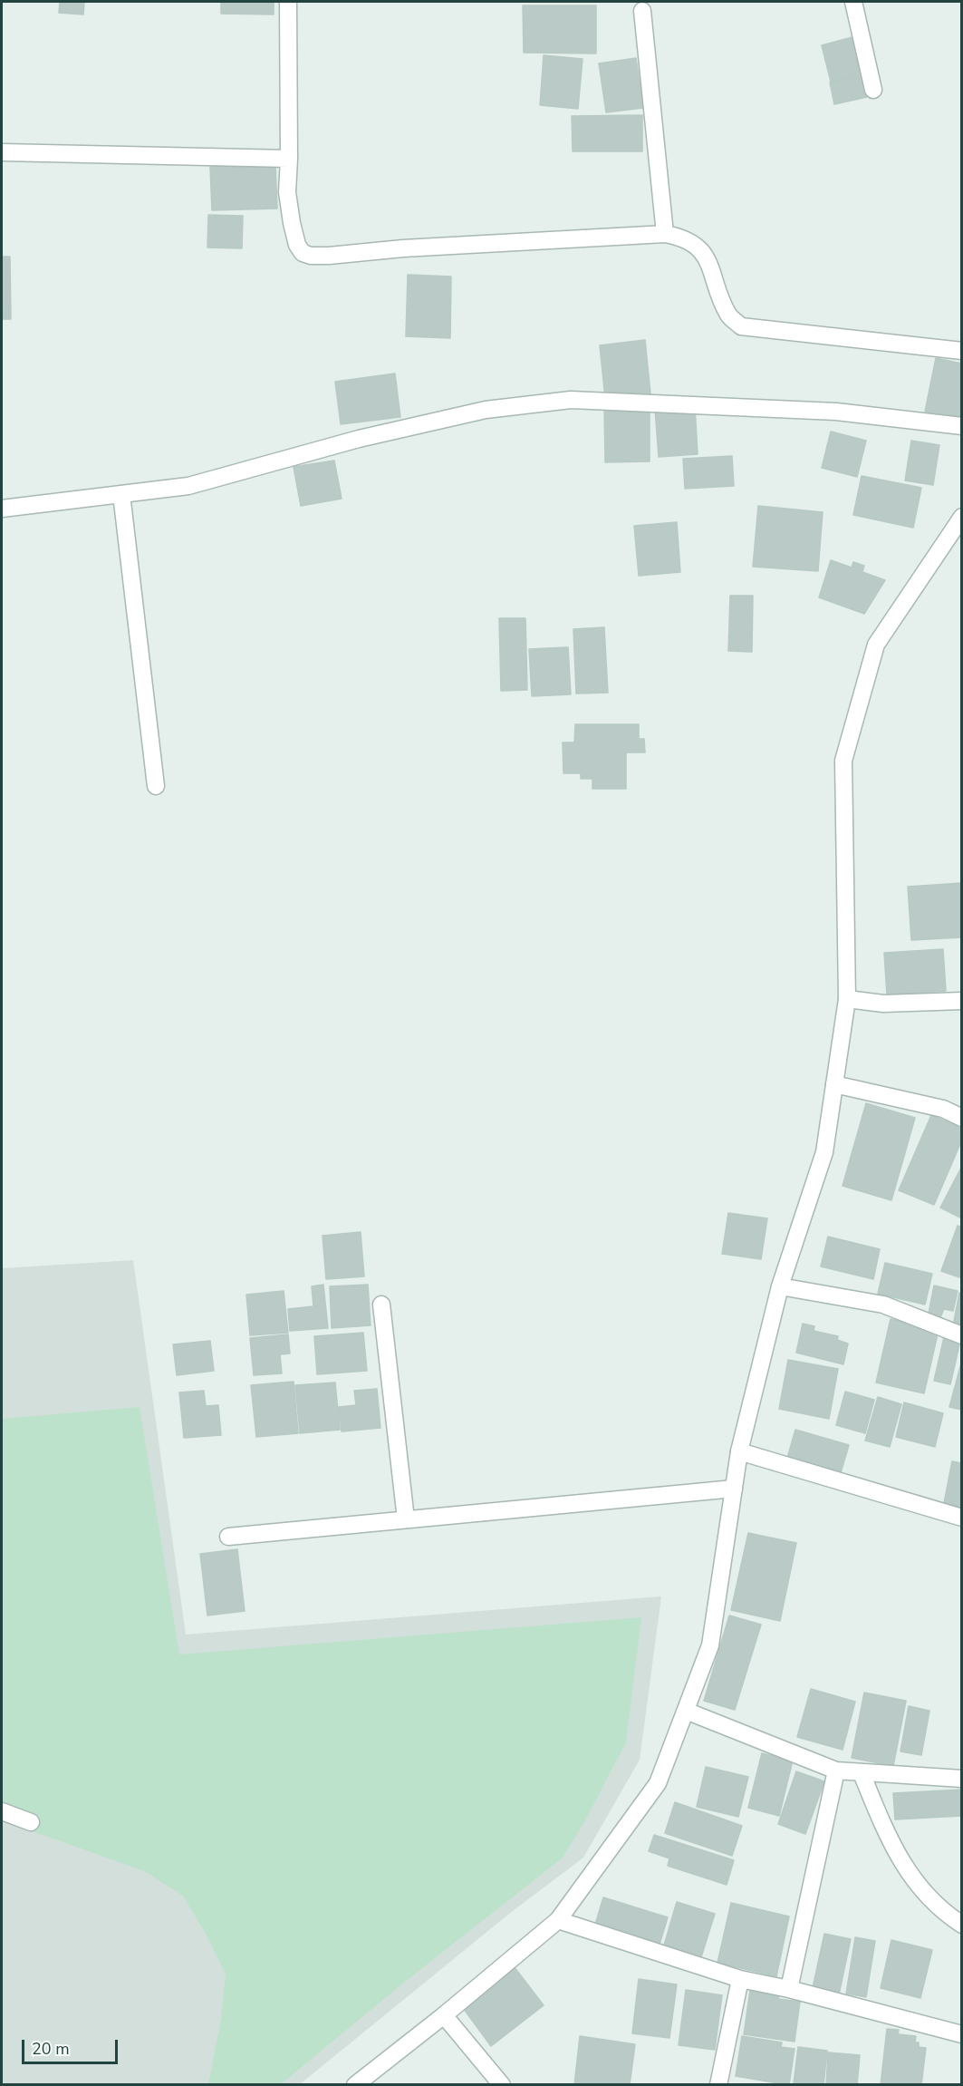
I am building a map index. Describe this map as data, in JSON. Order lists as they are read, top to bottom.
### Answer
{
  "scale_bar": "20 m"
}
